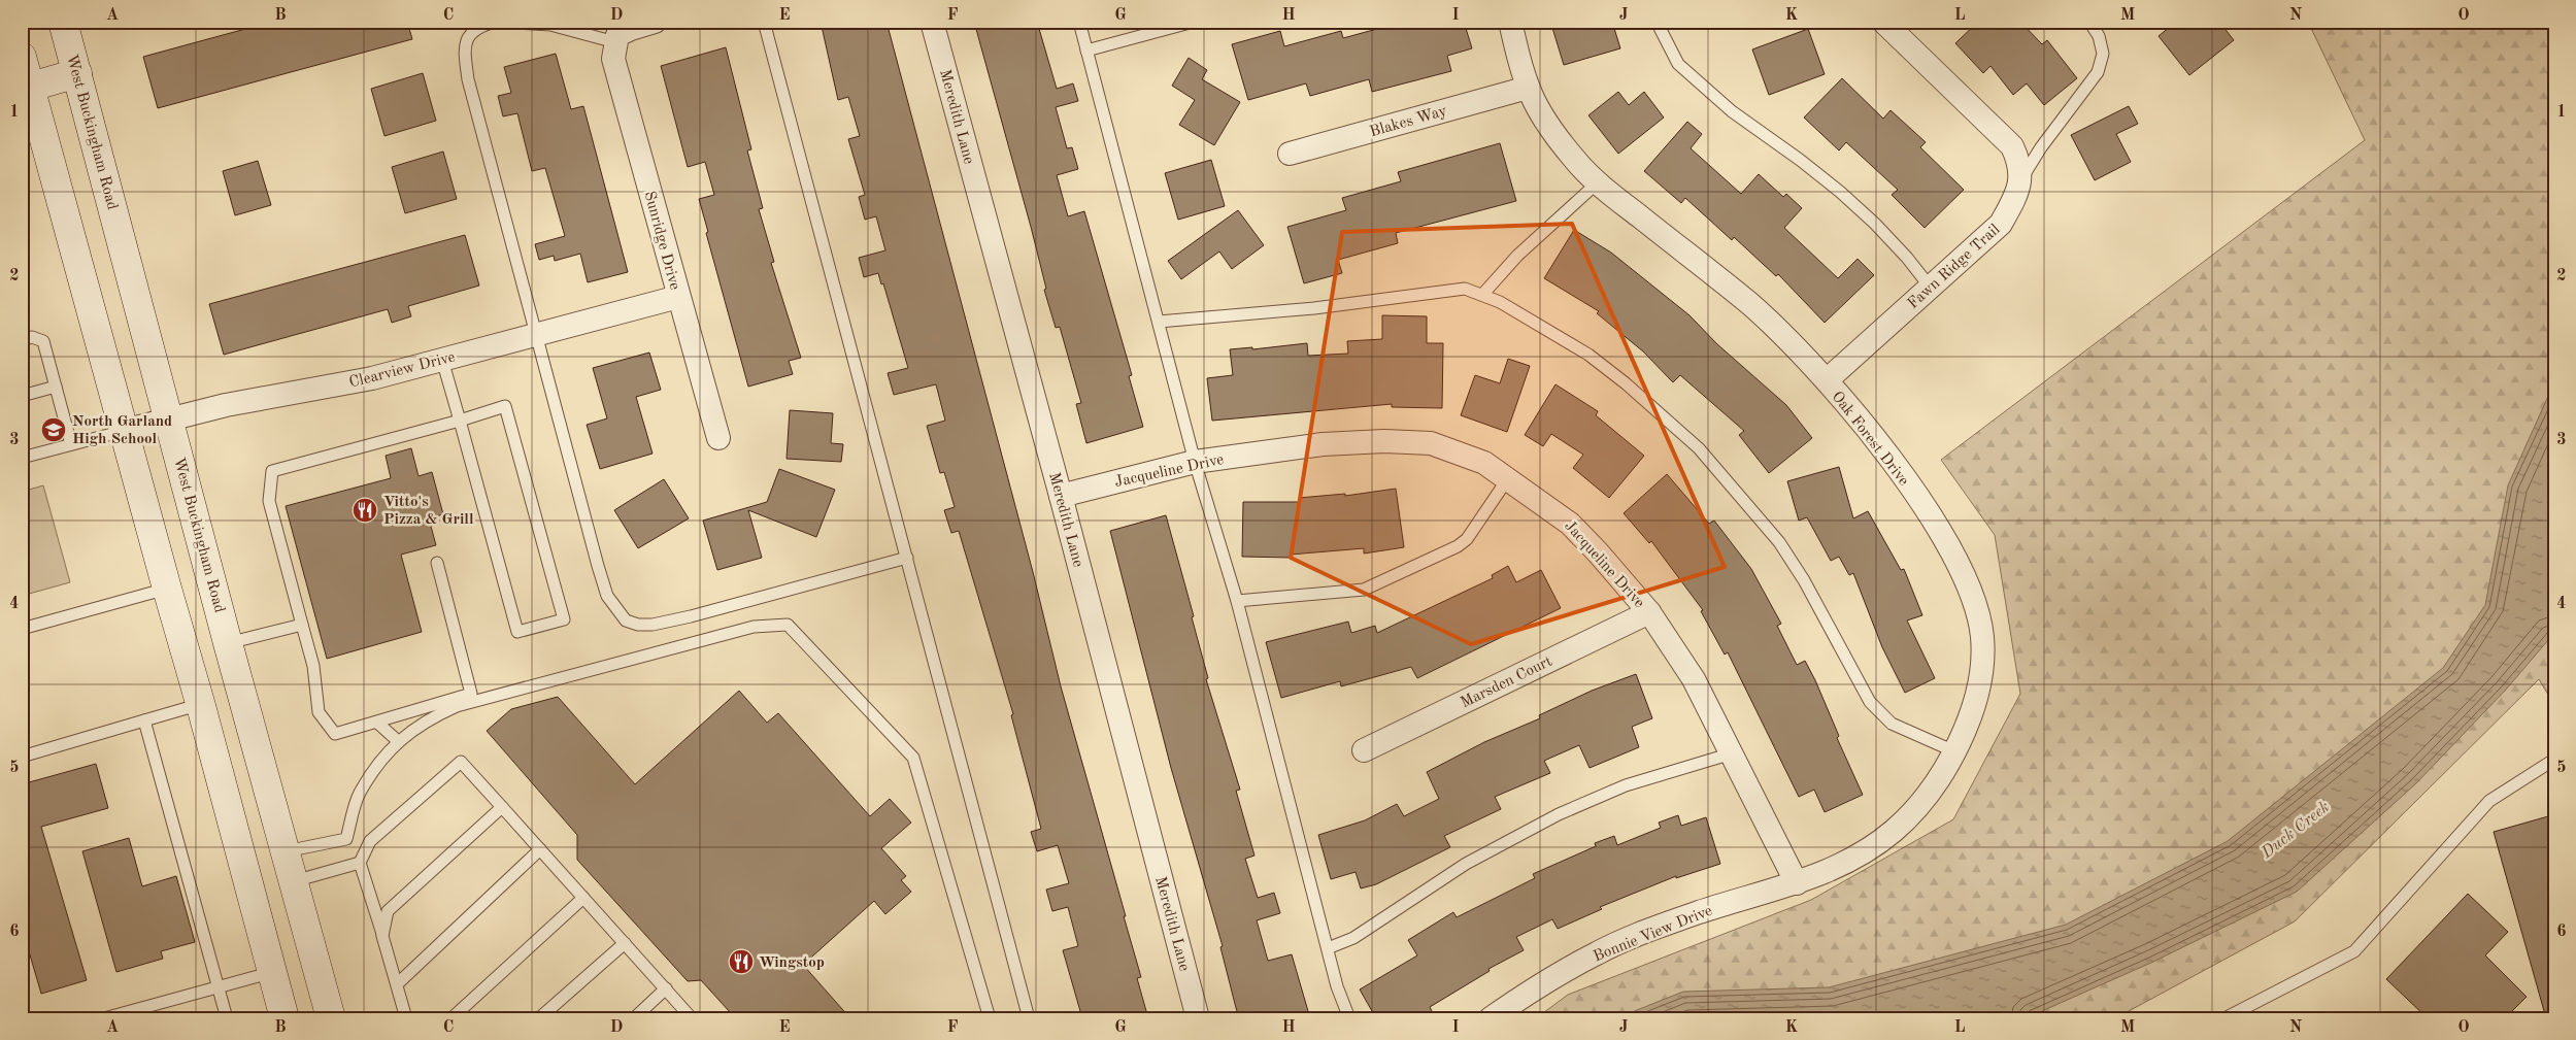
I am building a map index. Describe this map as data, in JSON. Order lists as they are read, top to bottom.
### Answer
{
  "streets": {
    "main road": ["West Buckingham Road"],
    "street": [
      "Meredith Lane",
      "Blakes Way",
      "Sunridge Drive",
      "Fawn Ridge Trail",
      "Clearview Drive",
      "Oak Forest Drive",
      "Jacqueline Drive",
      "Marsden Court",
      "Bonnie View Drive"
    ]
  },
  "crossings": [
    ["Meredith Lane", "Jacqueline Drive"],
    ["Blakes Way", "Oak Forest Drive"],
    ["West Buckingham Road", "Clearview Drive"],
    ["Sunridge Drive", "Clearview Drive"],
    ["Fawn Ridge Trail", "Oak Forest Drive"],
    ["Oak Forest Drive", "Jacqueline Drive"],
    ["Oak Forest Drive", "Bonnie View Drive"],
    ["Jacqueline Drive", "Marsden Court"],
    ["Jacqueline Drive", "Bonnie View Drive"]
  ],
  "water": ["Duck Creek"],
  "places": {
    "school or university": ["North Garland High School"],
    "restaurant": ["Vitto's Pizza & Grill", "Wingstop"]
  },
  "grid": {
    "columns": [
      "A",
      "B",
      "C",
      "D",
      "E",
      "F",
      "G",
      "H",
      "I",
      "J",
      "K",
      "L",
      "M",
      "N",
      "O"
    ],
    "rows": [
      "1",
      "2",
      "3",
      "4",
      "5",
      "6"
    ]
  }
}
